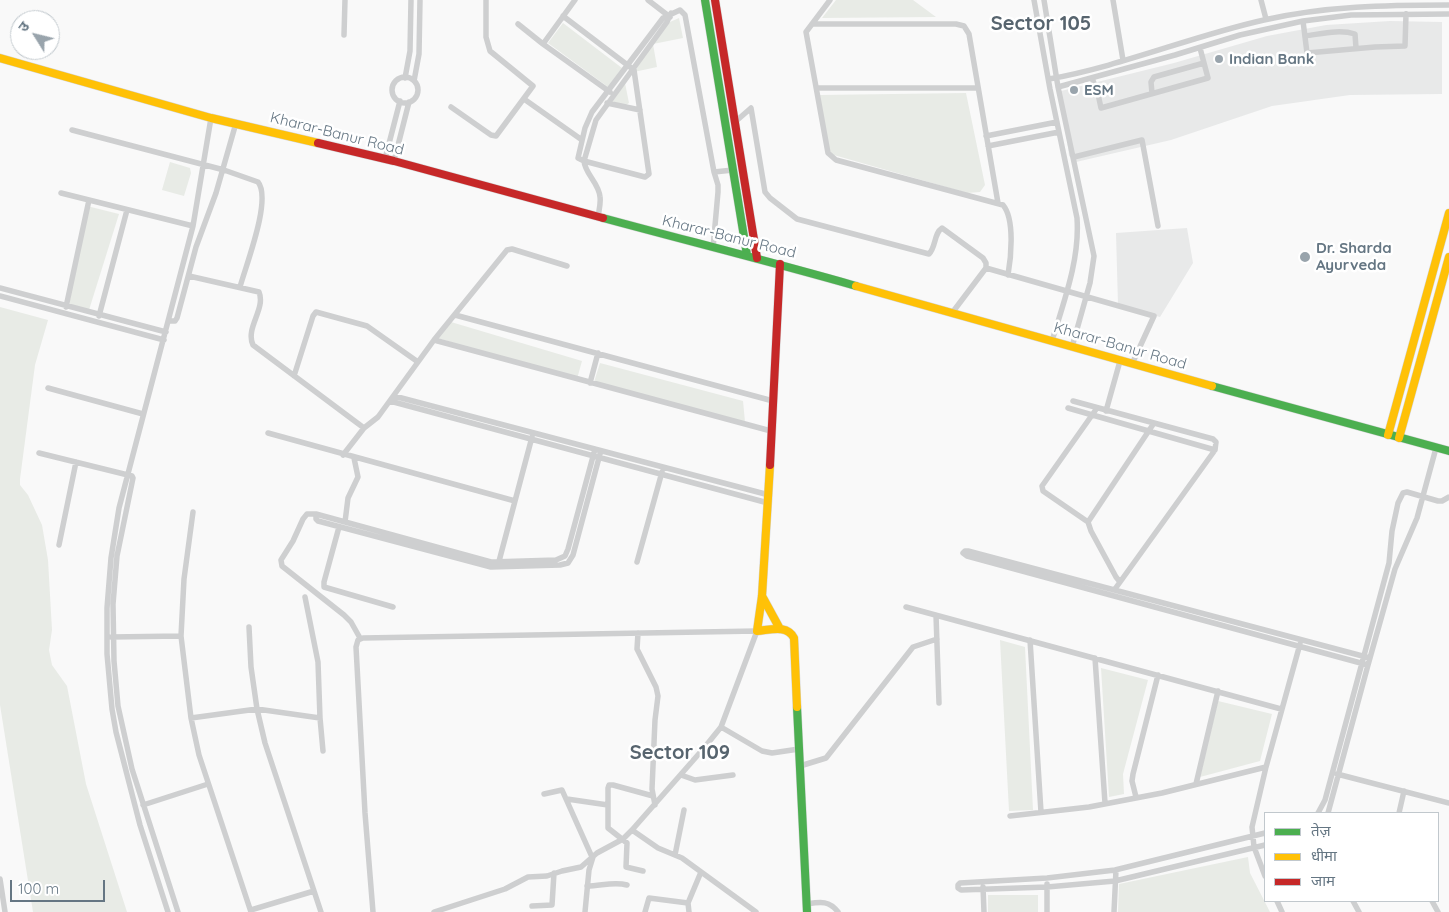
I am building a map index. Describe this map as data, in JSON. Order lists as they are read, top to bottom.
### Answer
{
  "streets": {
    "main road": ["Kharar-Banur Road"]
  },
  "districts": ["Sector 105", "Sector 109"],
  "places": ["Indian Bank", "ESM", "Dr. Sharda Ayurveda"],
  "legend": ["तेज़", "धीमा", "जाम"],
  "scale_bar": "100 m",
  "north": "top left"
}
